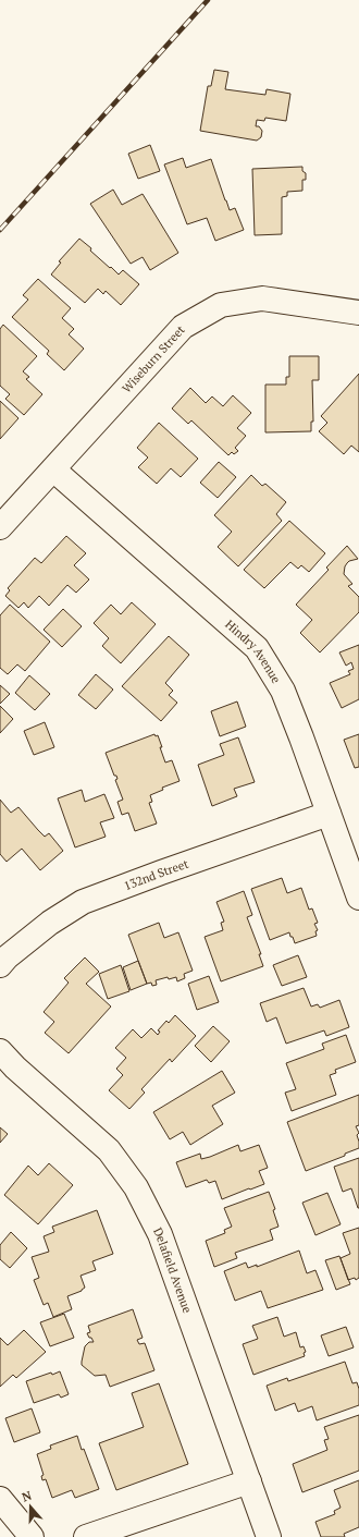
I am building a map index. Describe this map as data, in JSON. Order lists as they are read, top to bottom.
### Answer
{
  "streets": {
    "street": [
      "Wiseburn Street",
      "Hindry Avenue",
      "132nd Street",
      "Delafield Avenue"
    ]
  },
  "crossings": [
    ["Wiseburn Street", "Hindry Avenue"],
    ["Hindry Avenue", "132nd Street"]
  ],
  "north": "top"
}
